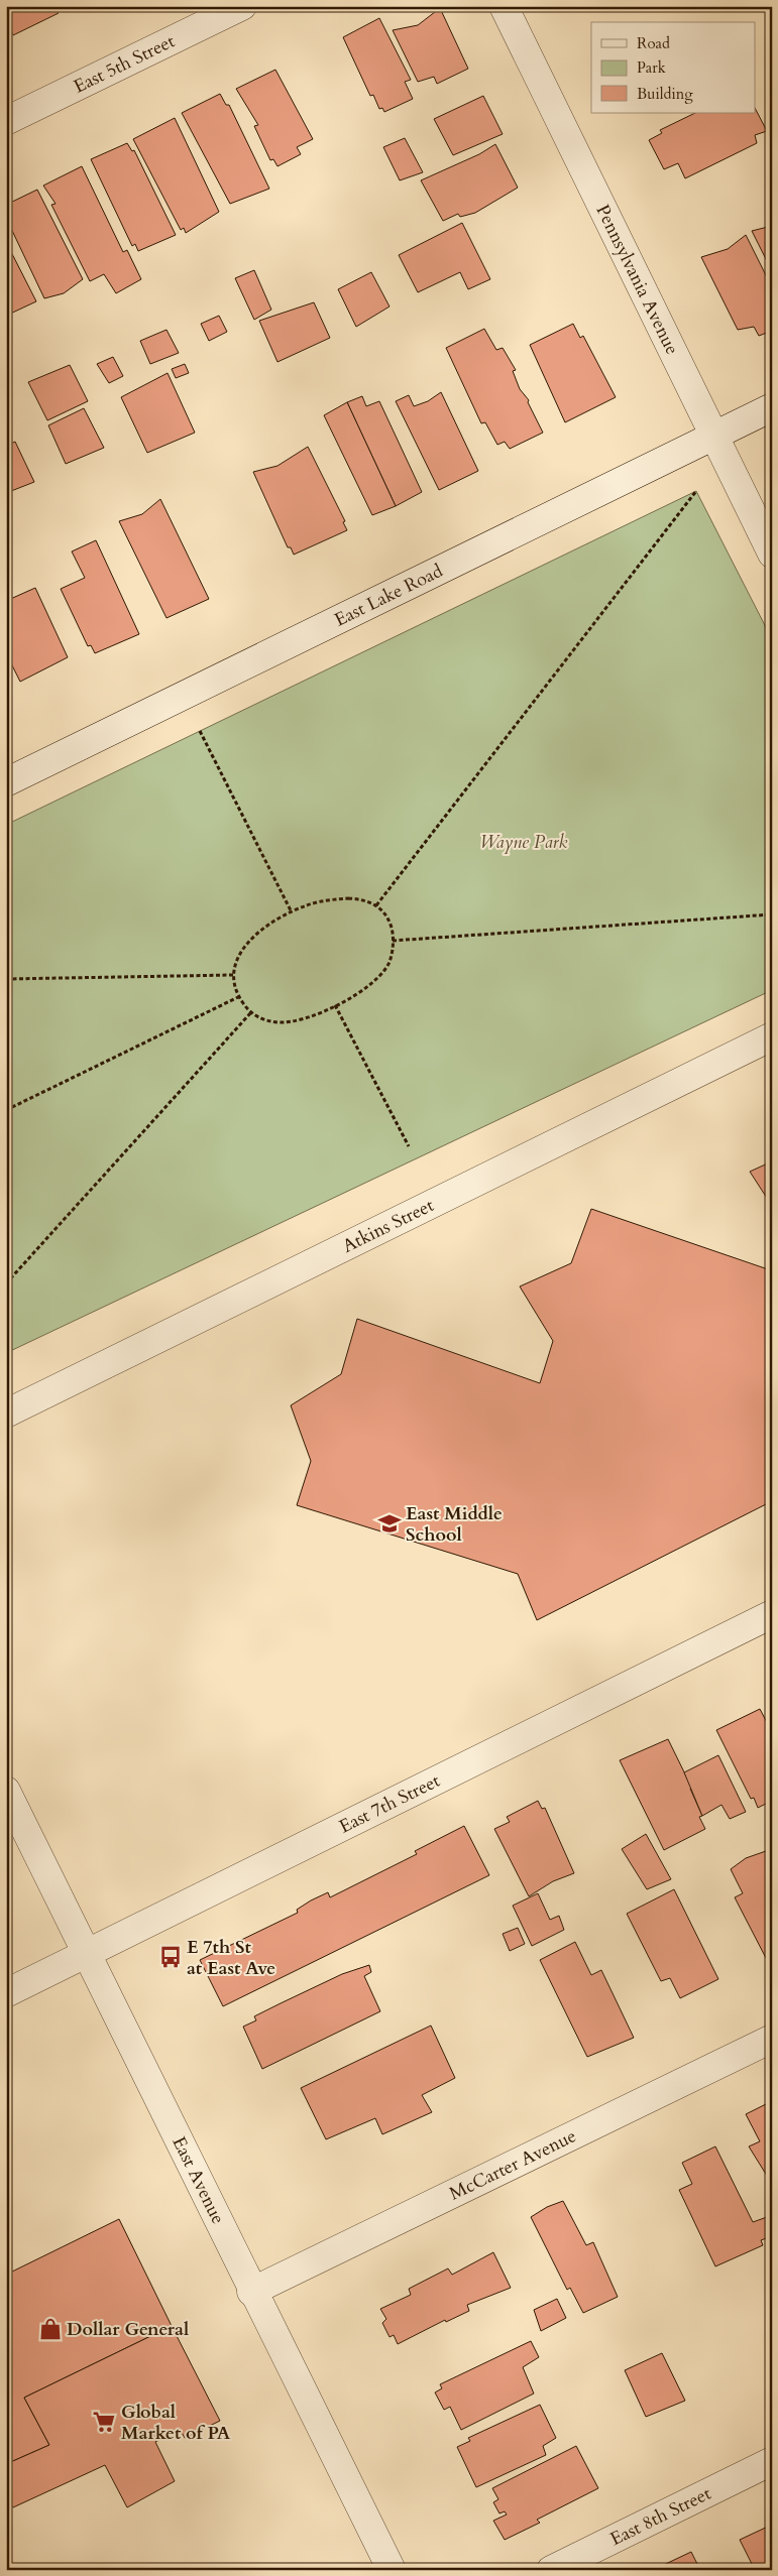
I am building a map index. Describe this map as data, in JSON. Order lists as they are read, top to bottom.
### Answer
{
  "streets": {
    "street": [
      "East 5th Street",
      "Pennsylvania Avenue",
      "East Lake Road",
      "Atkins Street",
      "East 7th Street",
      "McCarter Avenue",
      "East Avenue",
      "East 8th Street"
    ]
  },
  "crossings": [
    ["Pennsylvania Avenue", "East Lake Road"],
    ["East 7th Street", "East Avenue"],
    ["McCarter Avenue", "East Avenue"]
  ],
  "parks": ["Wayne Park"],
  "places": {
    "school or university": ["East Middle School"],
    "bus stop": ["E 7th St at East Ave"],
    "shop": ["Dollar General"],
    "supermarket": ["Global Market of PA"]
  },
  "legend": ["Road", "Park", "Building"]
}
